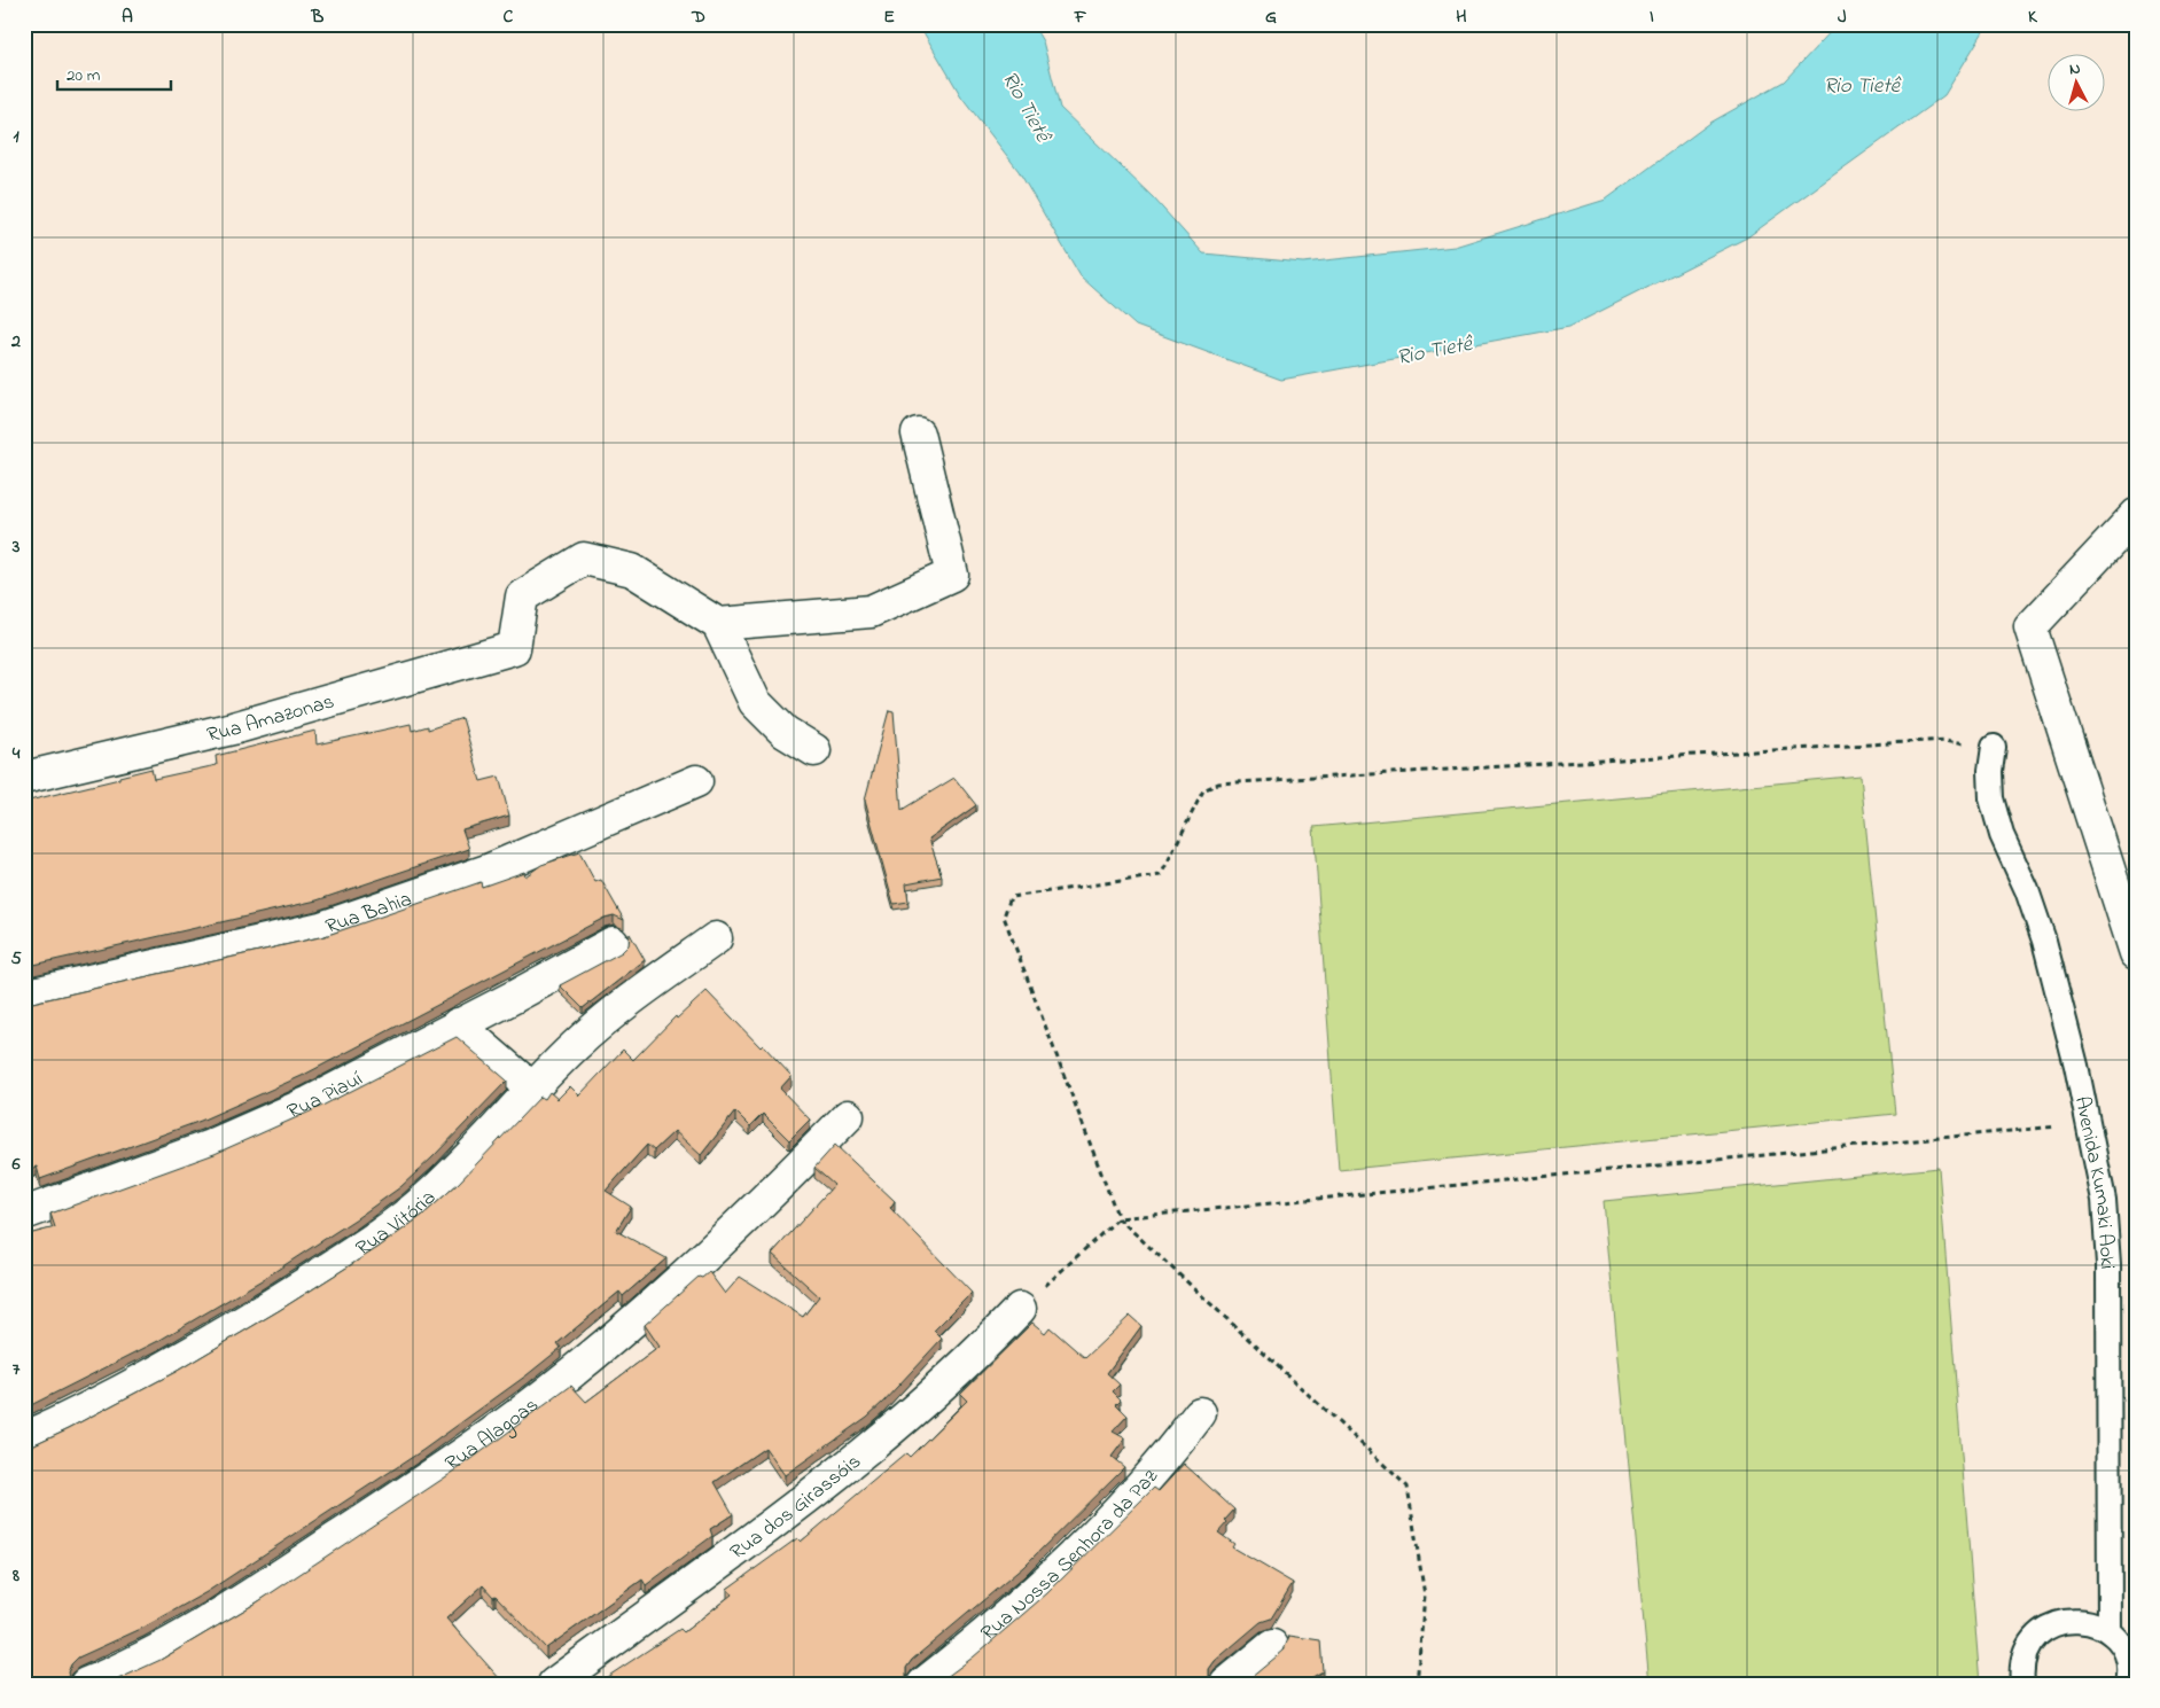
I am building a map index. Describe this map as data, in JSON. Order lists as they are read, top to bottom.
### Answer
{
  "streets": {
    "street": [
      "Rua Amazonas",
      "Rua Bahia",
      "Rua Piauí",
      "Rua Vitória",
      "Rua Alagoas",
      "Rua dos Girassóis",
      "Rua Nossa Senhora da Paz"
    ],
    "lane": ["Avenida Kumaki Aoki"]
  },
  "water": ["Rio Tietê"],
  "scale_bar": "20 m",
  "north": "top",
  "grid": {
    "columns": [
      "A",
      "B",
      "C",
      "D",
      "E",
      "F",
      "G",
      "H",
      "I",
      "J",
      "K"
    ],
    "rows": [
      "1",
      "2",
      "3",
      "4",
      "5",
      "6",
      "7",
      "8"
    ]
  }
}
